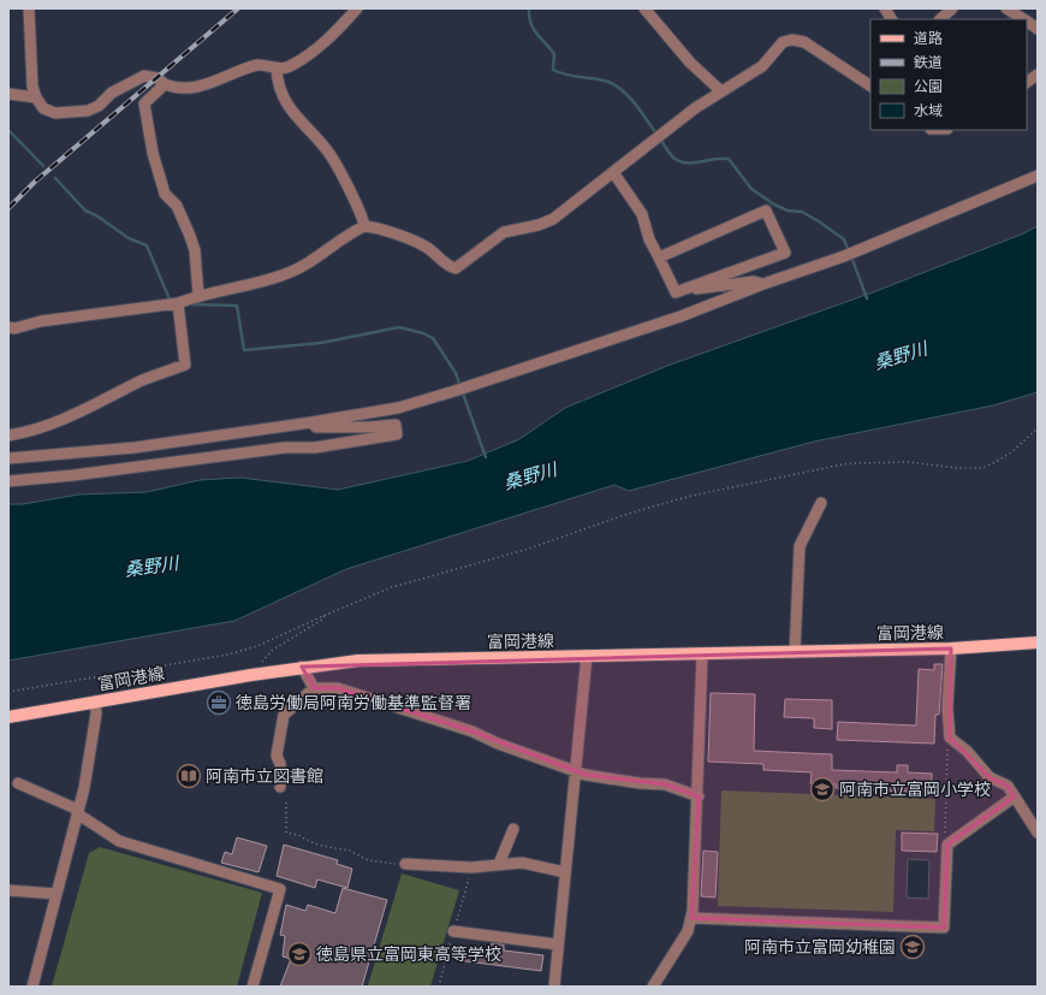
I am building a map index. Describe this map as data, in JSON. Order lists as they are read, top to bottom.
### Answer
{
  "streets": {
    "main road": ["富岡港線"]
  },
  "water": ["桑野川"],
  "places": {
    "office": ["徳島労働局阿南労働基準監督署"],
    "library": ["阿南市立図書館"],
    "school or university": ["阿南市立富岡小学校", "阿南市立富岡幼稚園", "徳島県立富岡東高等学校"]
  },
  "legend": [
    "道路",
    "鉄道",
    "公園",
    "水域"
  ]
}
